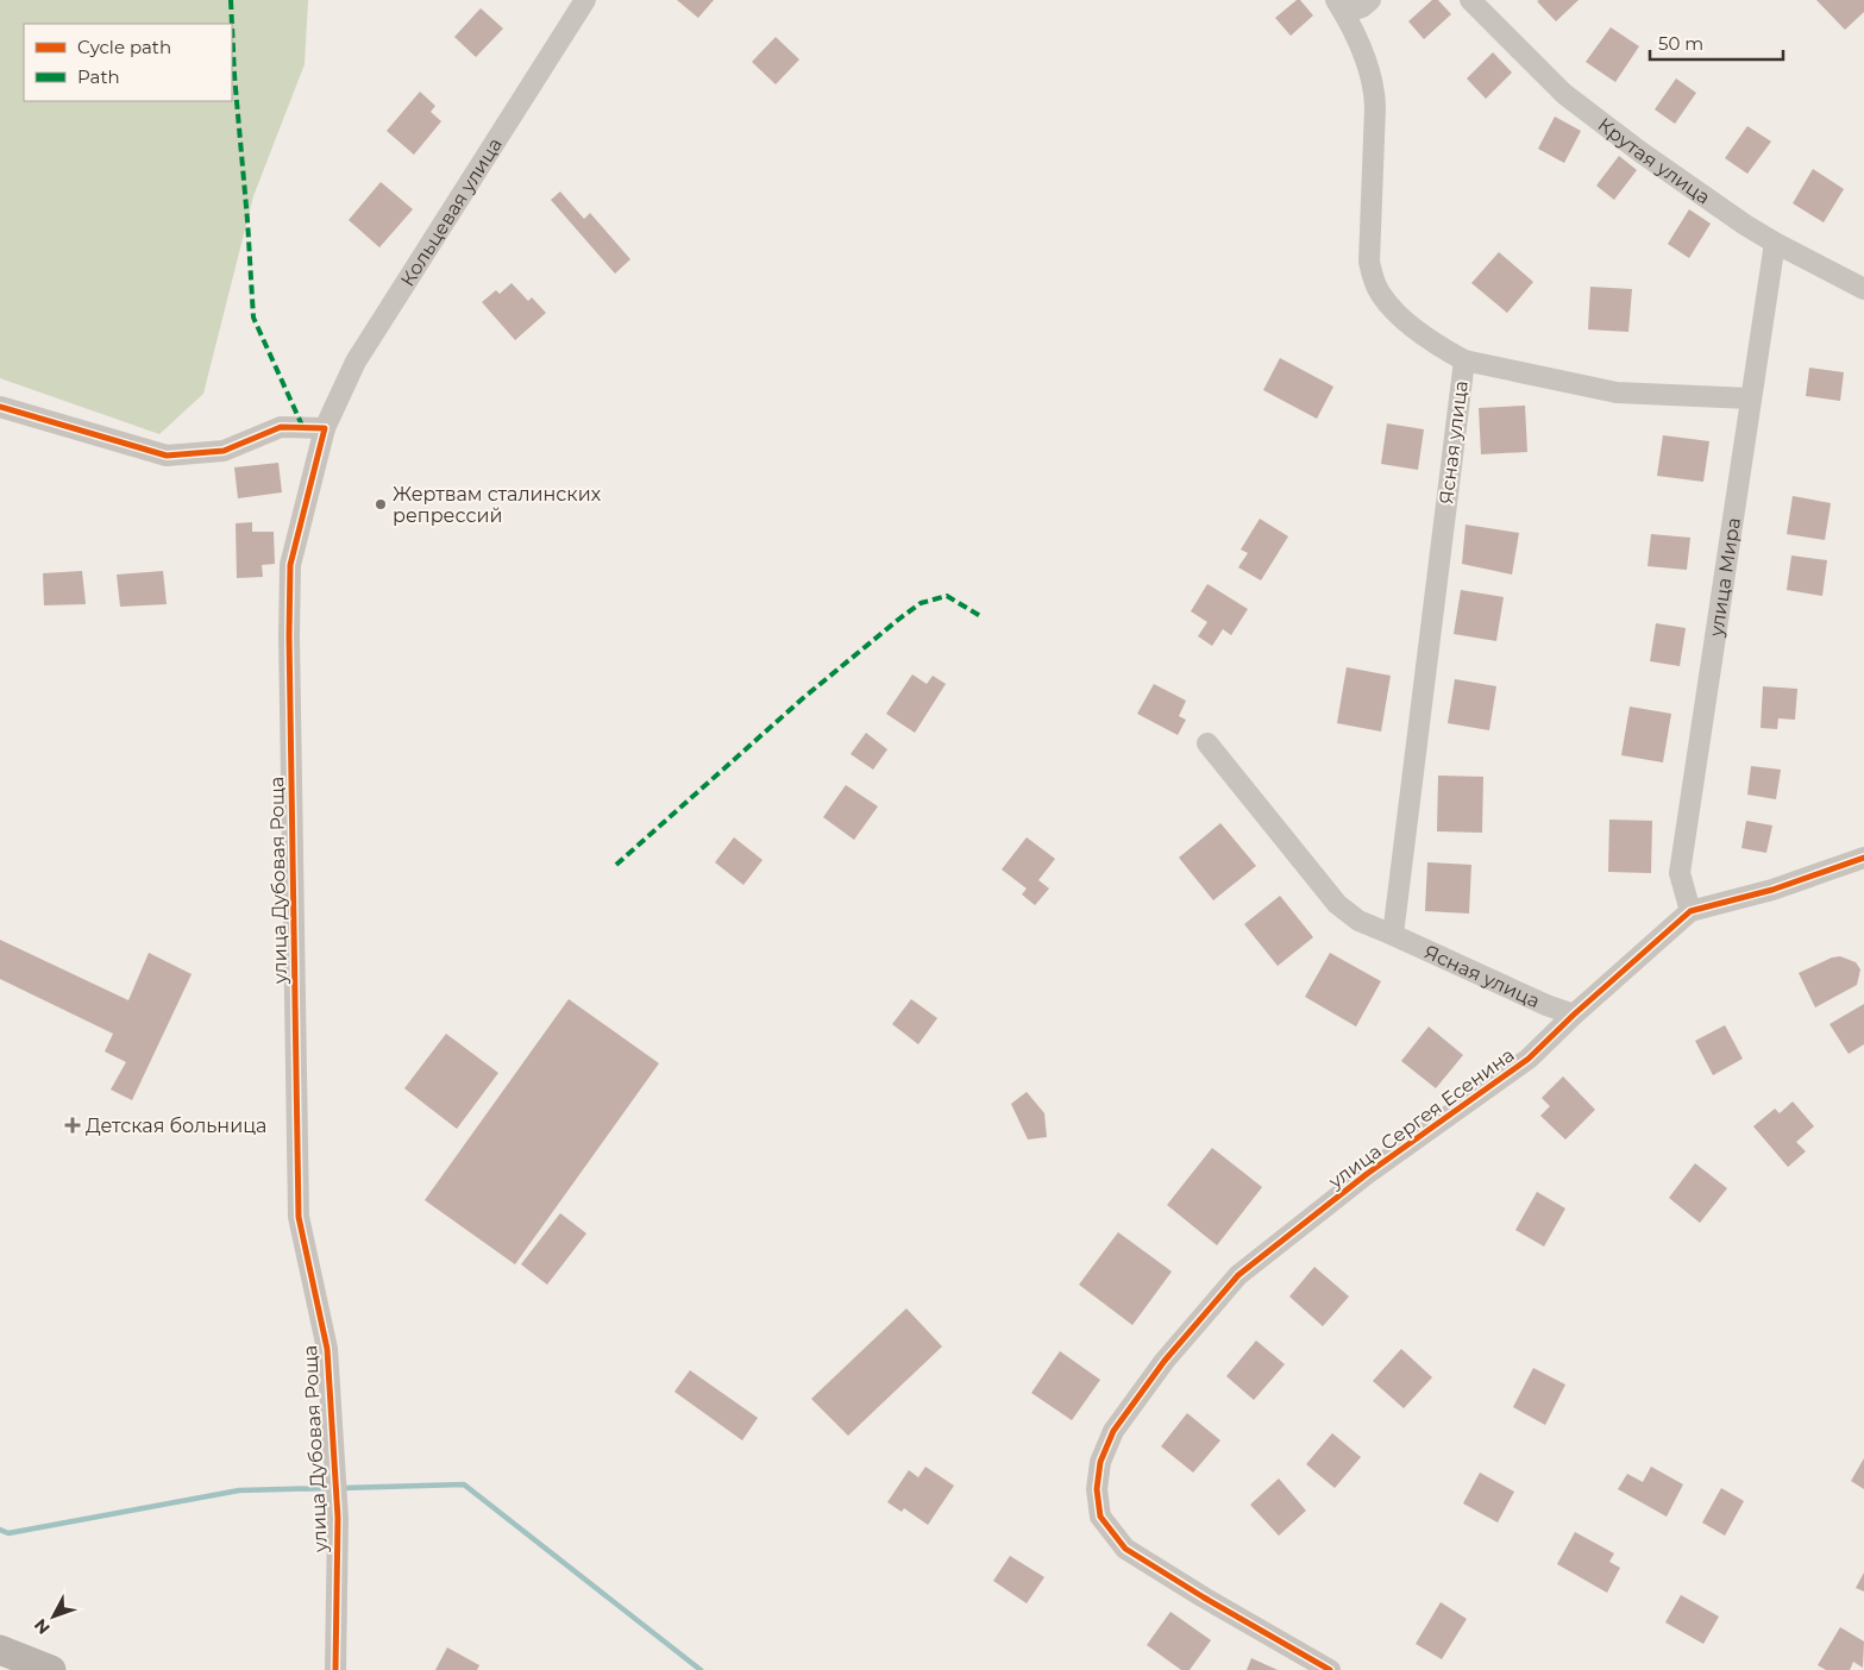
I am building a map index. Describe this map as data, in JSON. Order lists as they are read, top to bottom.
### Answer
{
  "streets": {
    "street": [
      "Крутая улица",
      "Кольцевая улица",
      "Ясная улица",
      "улица Мира",
      "улица Дубовая Роща",
      "улица Сергея Есенина"
    ]
  },
  "crossings": [
    ["Крутая улица", "улица Мира"],
    ["Кольцевая улица", "улица Дубовая Роща"],
    ["Ясная улица", "улица Сергея Есенина"],
    ["улица Мира", "улица Сергея Есенина"]
  ],
  "places": {
    "other": ["Жертвам сталинских репрессий"],
    "health": ["Детская больница"]
  },
  "legend": ["Cycle path", "Path"],
  "scale_bar": "50 m",
  "north": "bottom left"
}
